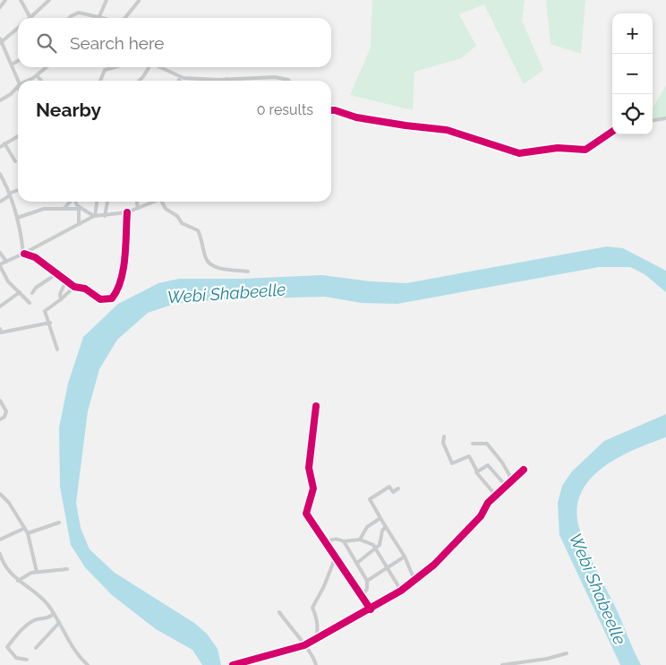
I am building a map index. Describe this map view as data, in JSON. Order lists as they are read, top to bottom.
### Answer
{
  "water": ["Webi Shabeelle"],
  "page": {
    "map_buttons": ["+", "−"],
    "search": "Search here",
    "heading": ["Nearby", "0 results"]
  }
}
